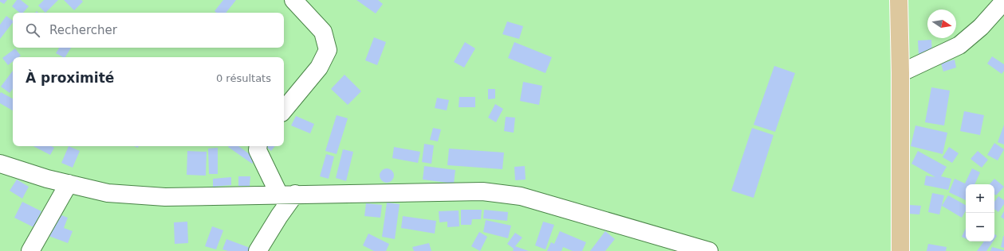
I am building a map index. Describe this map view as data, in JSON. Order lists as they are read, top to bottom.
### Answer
{
  "north": "right",
  "page": {
    "search": "Rechercher",
    "heading": ["À proximité", "0 résultats"],
    "map_buttons": ["+", "−"]
  }
}
